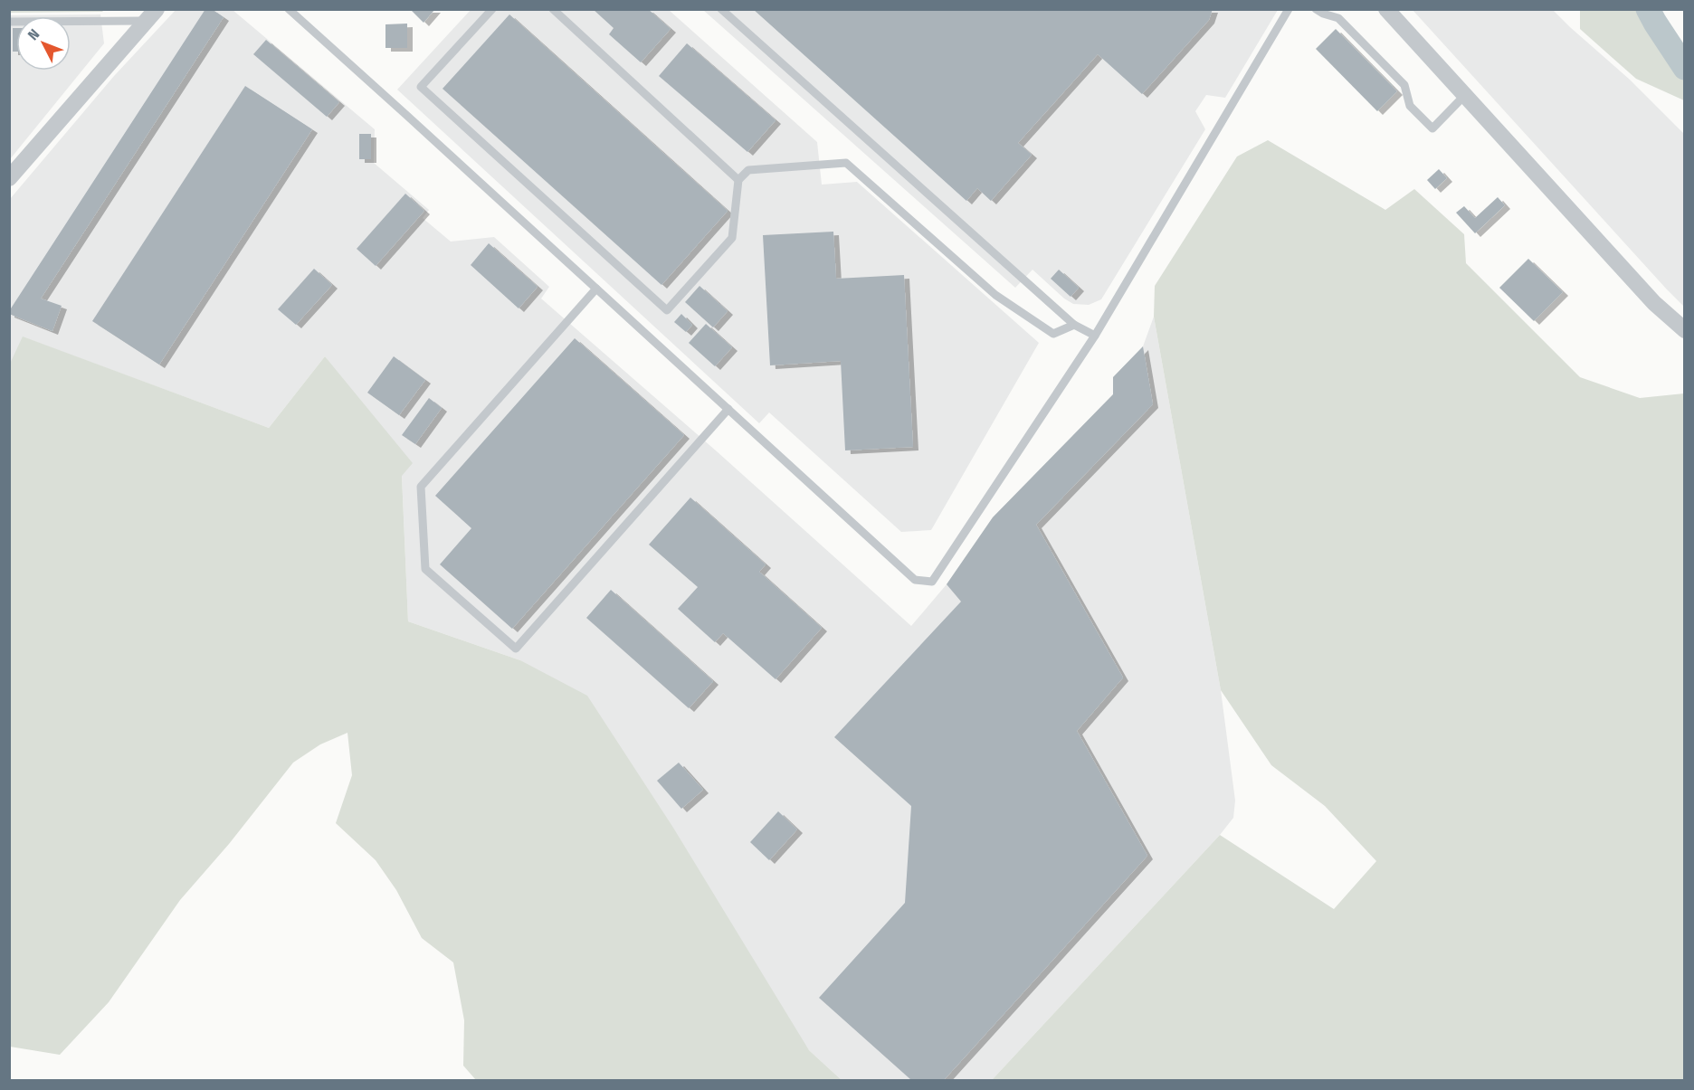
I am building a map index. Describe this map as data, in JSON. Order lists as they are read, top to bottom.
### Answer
{
  "north": "top left"
}
